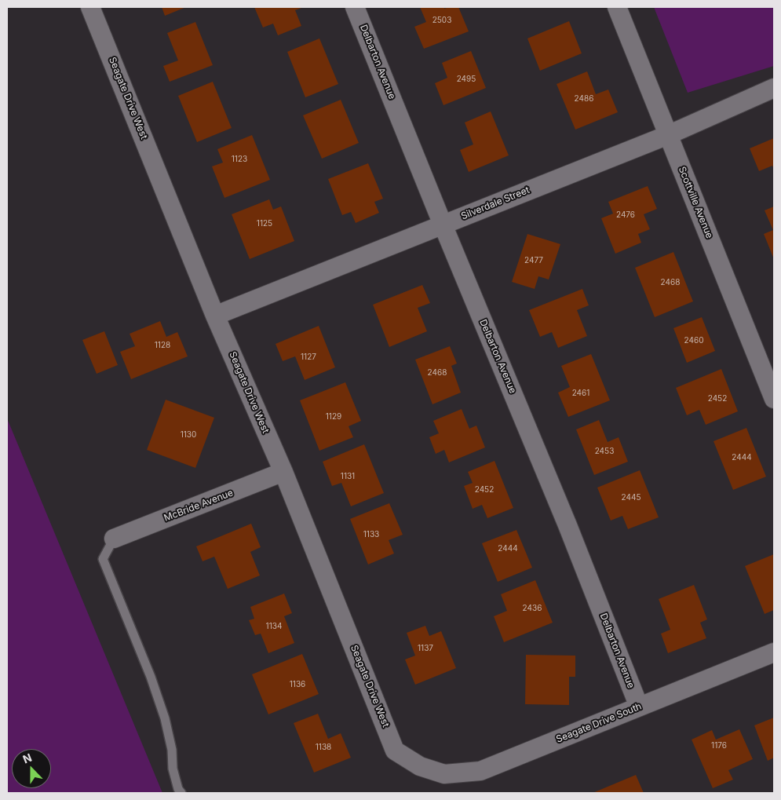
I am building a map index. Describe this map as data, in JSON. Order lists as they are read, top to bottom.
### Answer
{
  "streets": {
    "street": [
      "Delbarton Avenue",
      "Seagate Drive West",
      "Scottville Avenue",
      "Silverdale Street",
      "McBride Avenue",
      "Seagate Drive South"
    ]
  },
  "crossings": [
    ["Delbarton Avenue", "Silverdale Street"],
    ["Delbarton Avenue", "Seagate Drive South"],
    ["Seagate Drive West", "Silverdale Street"],
    ["Seagate Drive West", "McBride Avenue"],
    ["Seagate Drive West", "Seagate Drive South"],
    ["Scottville Avenue", "Silverdale Street"]
  ],
  "house_numbers": [
    "2503",
    "2495",
    "2486",
    "1123",
    "2476",
    "1125",
    "2477",
    "2468",
    "2460",
    "1128",
    "1127",
    "2468",
    "2461",
    "2452",
    "1129",
    "1130",
    "2453",
    "2444",
    "1131",
    "2452",
    "2445",
    "1133",
    "2444",
    "2436",
    "1134",
    "1137",
    "1136",
    "1176",
    "1138"
  ],
  "north": "top"
}
